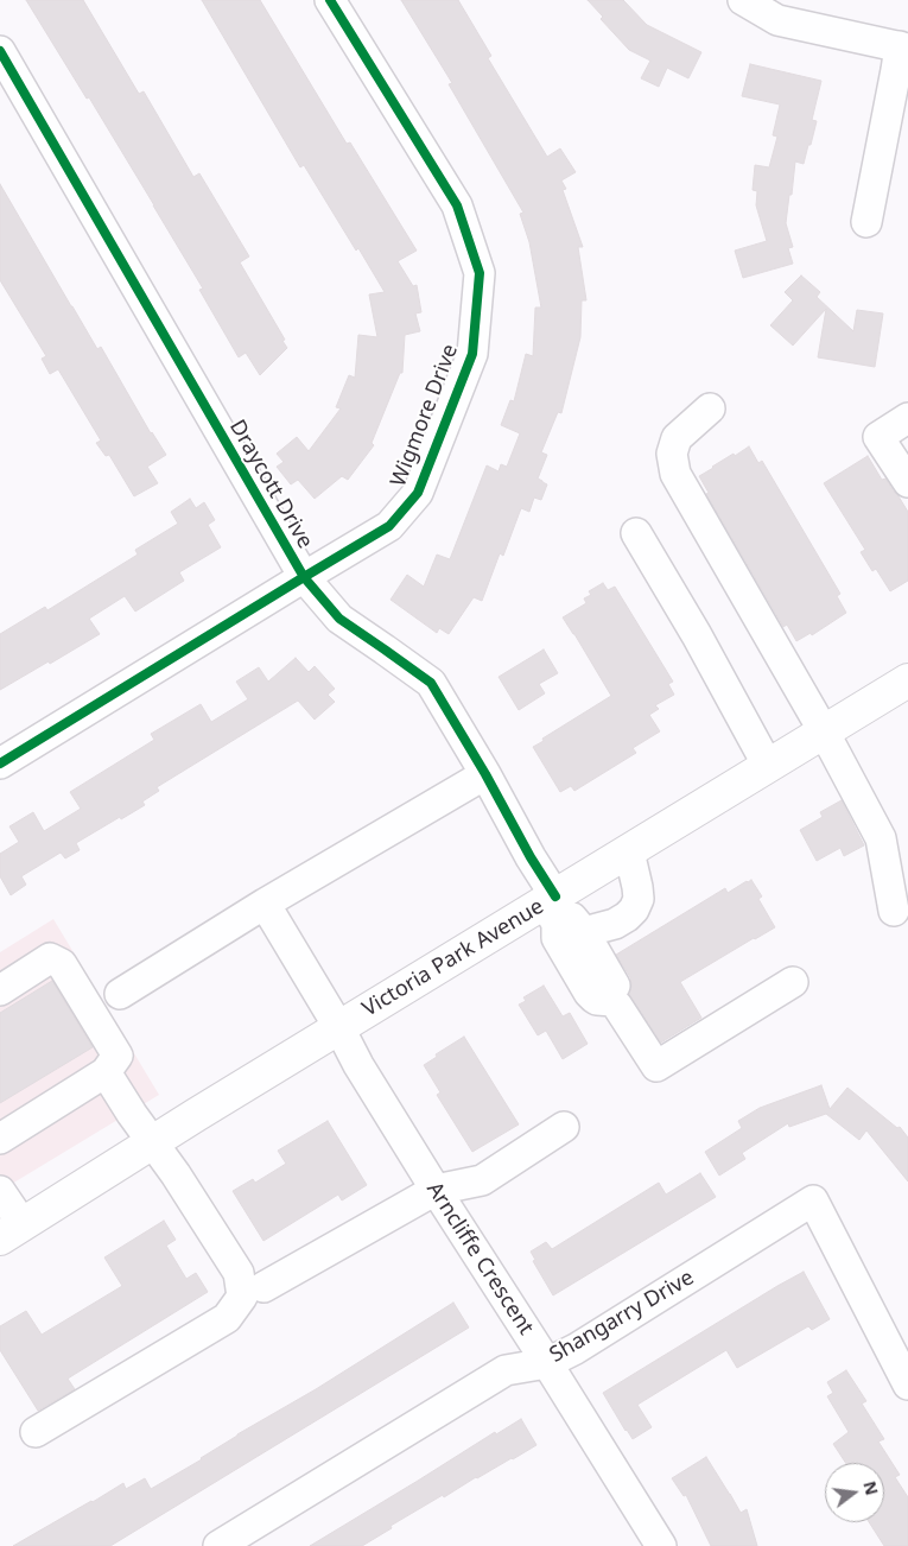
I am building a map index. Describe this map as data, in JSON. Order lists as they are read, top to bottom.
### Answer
{
  "streets": {
    "main road": ["Victoria Park Avenue"],
    "street": [
      "Wigmore Drive",
      "Draycott Drive",
      "Arncliffe Crescent",
      "Shangarry Drive"
    ]
  },
  "crossings": [
    ["Wigmore Drive", "Draycott Drive"],
    ["Draycott Drive", "Victoria Park Avenue"],
    ["Victoria Park Avenue", "Arncliffe Crescent"],
    ["Arncliffe Crescent", "Shangarry Drive"]
  ],
  "north": "right"
}
